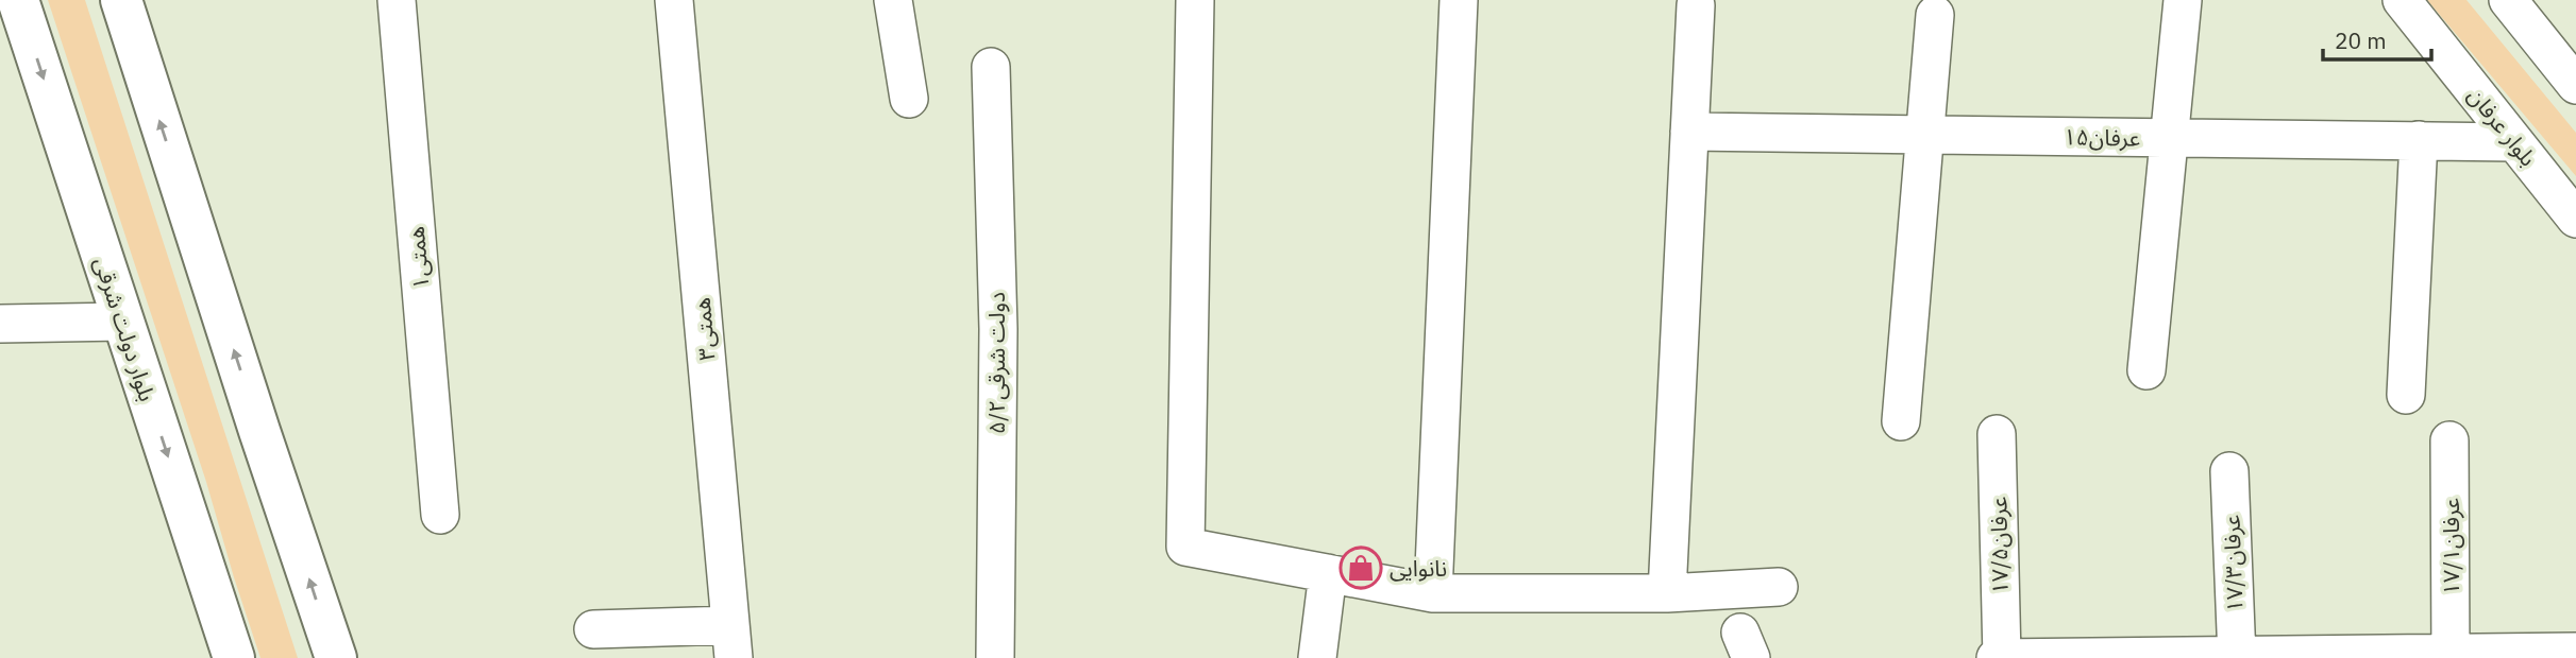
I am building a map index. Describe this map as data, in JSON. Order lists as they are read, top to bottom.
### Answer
{
  "streets": {
    "main road": ["بلوار دولت شرقی"],
    "street": [
      "بلوار عرفان",
      "۱۵عرفان",
      "۱همتی",
      "۳همتی",
      "۵/۲دولت شرقی",
      "۱۷/۵عرفان",
      "۱۷/۱عرفان",
      "۱۷/۳عرفان"
    ]
  },
  "crossings": [
    ["بلوار عرفان", "۱۵عرفان"]
  ],
  "places": {
    "shop": ["نانوایی"]
  },
  "scale_bar": "20 m"
}
